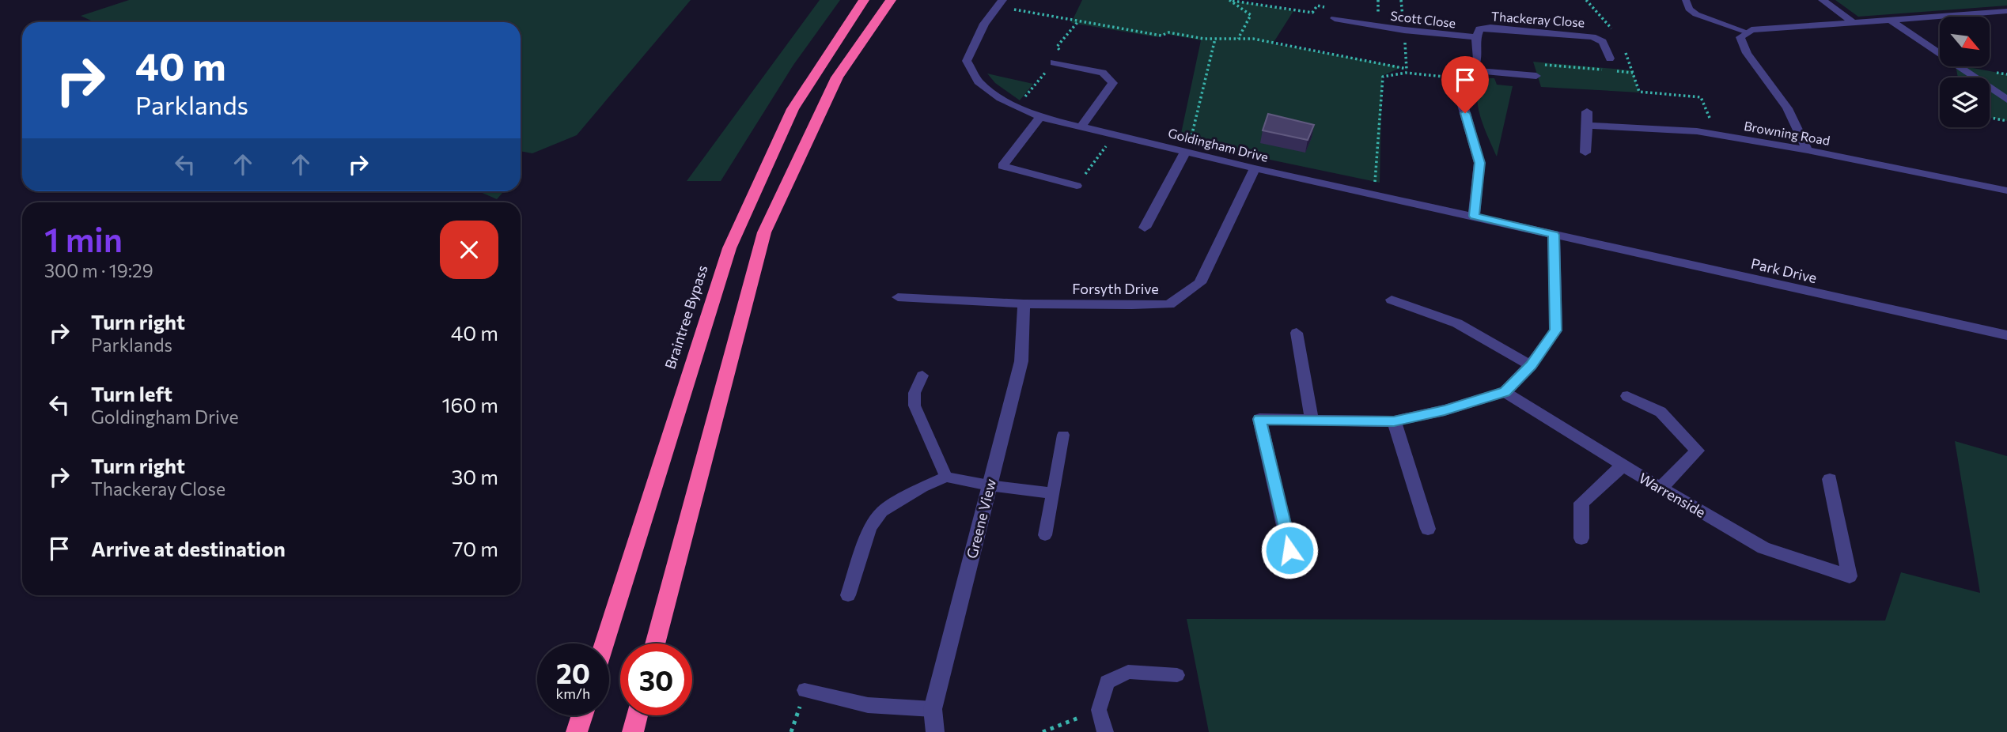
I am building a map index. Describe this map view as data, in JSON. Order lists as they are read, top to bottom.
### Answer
{
  "streets": {
    "highway": ["Braintree Bypass"],
    "street": [
      "Scott Close",
      "Thackeray Close",
      "Browning Road",
      "Goldingham Drive",
      "Park Drive",
      "Forsyth Drive",
      "Warrenside",
      "Greene View"
    ]
  },
  "crossings": [
    ["Scott Close", "Thackeray Close"],
    ["Thackeray Close", "Goldingham Drive"],
    ["Goldingham Drive", "Park Drive"],
    ["Goldingham Drive", "Forsyth Drive"],
    ["Forsyth Drive", "Greene View"]
  ],
  "north": "bottom right",
  "page": {
    "turn": ["40 m", "Parklands"],
    "heading": ["1 min", "300 m · 19:29"],
    "list": [
      {
        "name": "Turn right",
        "note": "Parklands",
        "value": "40 m"
      },
      {
        "name": "Turn left",
        "note": "Goldingham Drive",
        "value": "160 m"
      },
      {
        "name": "Turn right",
        "note": "Thackeray Close",
        "value": "30 m"
      },
      {
        "name": "Arrive at destination",
        "value": "70 m"
      }
    ],
    "speed": "20 km/h",
    "limit": "30"
  }
}
